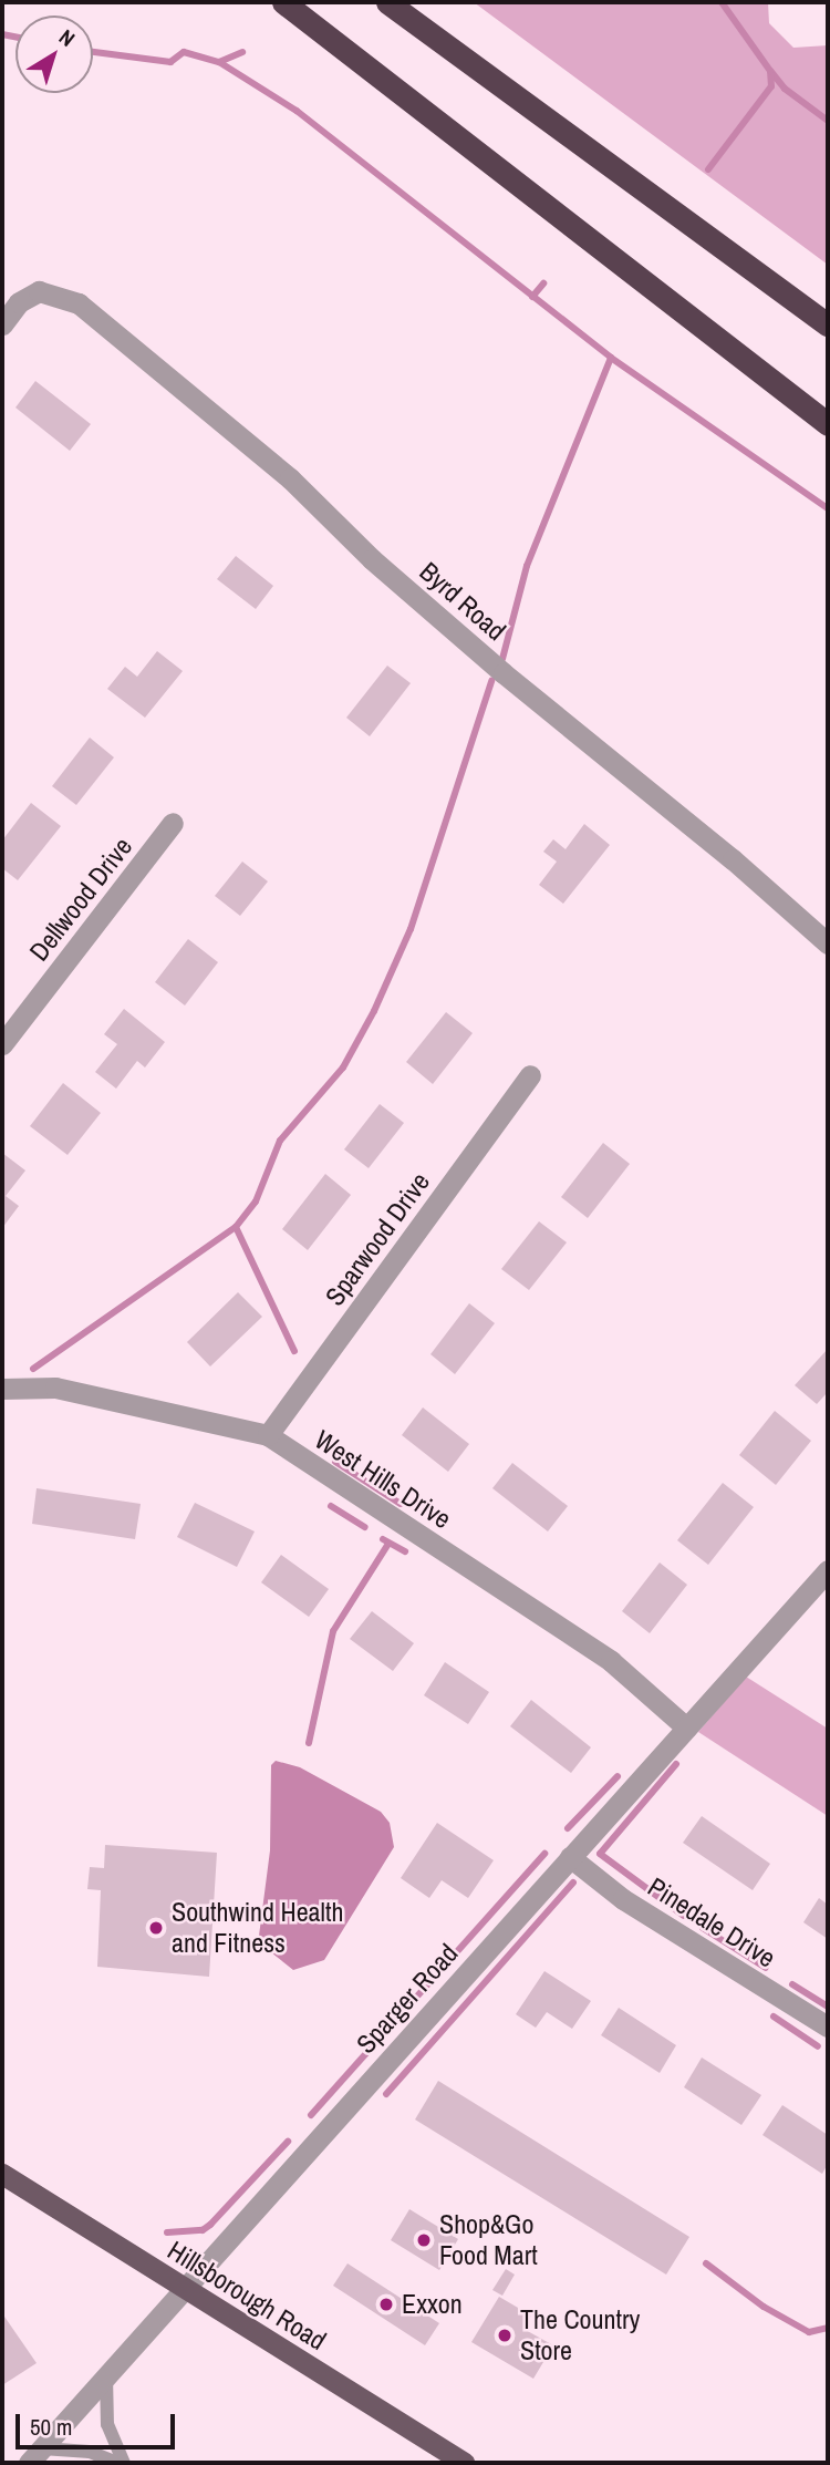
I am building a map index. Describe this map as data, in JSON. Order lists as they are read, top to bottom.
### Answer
{
  "streets": {
    "main road": ["Hillsborough Road"],
    "street": [
      "Byrd Road",
      "Dellwood Drive",
      "Sparwood Drive",
      "West Hills Drive",
      "Pinedale Drive",
      "Sparger Road"
    ]
  },
  "crossings": [
    ["Sparwood Drive", "West Hills Drive"],
    ["West Hills Drive", "Sparger Road"],
    ["Pinedale Drive", "Sparger Road"],
    ["Sparger Road", "Hillsborough Road"]
  ],
  "places": [
    "Southwind Health and Fitness",
    "Shop&Go Food Mart",
    "Exxon",
    "The Country Store"
  ],
  "scale_bar": "50 m",
  "north": "top right"
}
